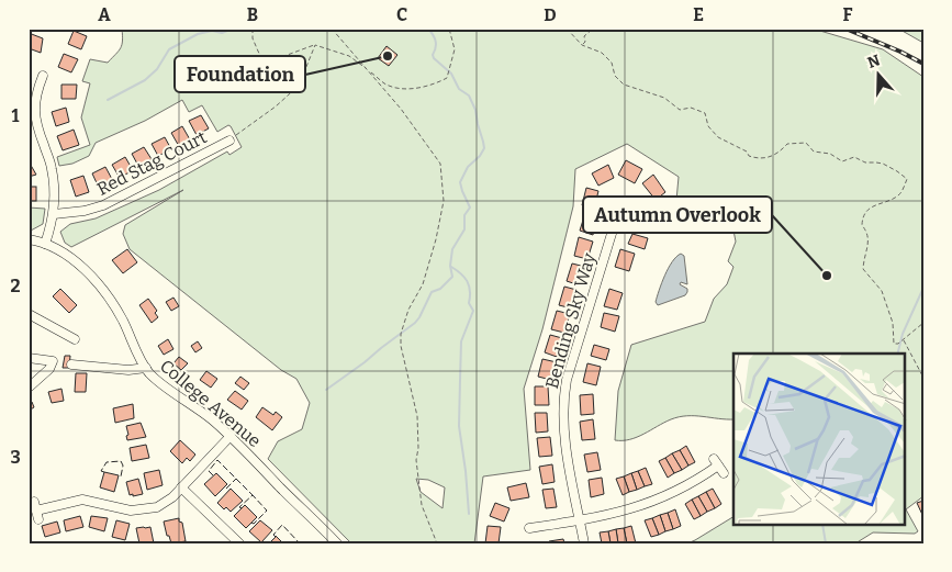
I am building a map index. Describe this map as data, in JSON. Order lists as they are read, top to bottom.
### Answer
{
  "streets": {
    "street": ["Red Stag Court", "Bending Sky Way", "College Avenue"]
  },
  "places": ["Foundation", "Autumn Overlook"],
  "north": "top",
  "grid": {
    "columns": [
      "A",
      "B",
      "C",
      "D",
      "E",
      "F"
    ],
    "rows": ["1", "2", "3"]
  }
}
